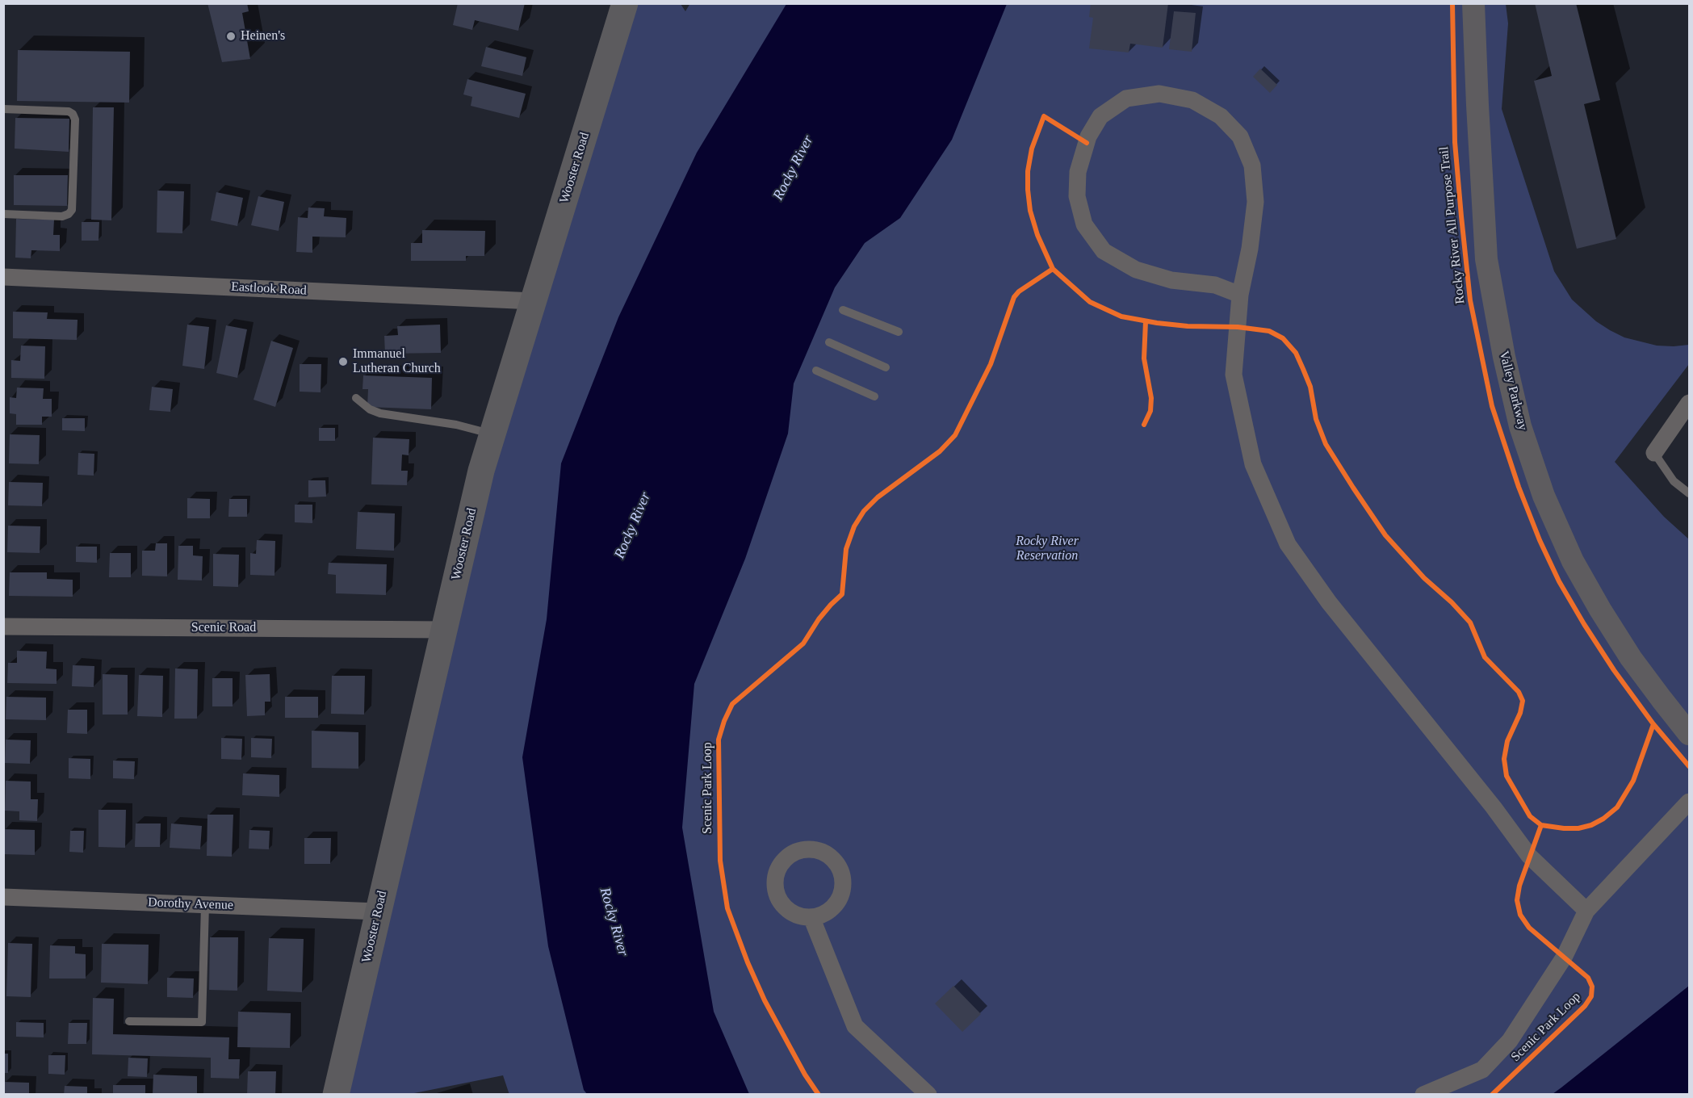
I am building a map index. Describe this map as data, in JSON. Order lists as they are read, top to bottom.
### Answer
{
  "streets": {
    "main road": ["Wooster Road"],
    "street": [
      "Eastlook Road",
      "Valley Parkway",
      "Scenic Road",
      "Dorothy Avenue"
    ],
    "cycle path": ["Rocky River All Purpose Trail", "Scenic Park Loop"]
  },
  "crossings": [
    ["Wooster Road", "Eastlook Road"],
    ["Wooster Road", "Scenic Road"],
    ["Wooster Road", "Dorothy Avenue"]
  ],
  "water": ["Rocky River"],
  "parks": ["Rocky River Reservation"],
  "places": ["Heinen's", "Immanuel Lutheran Church"]
}
